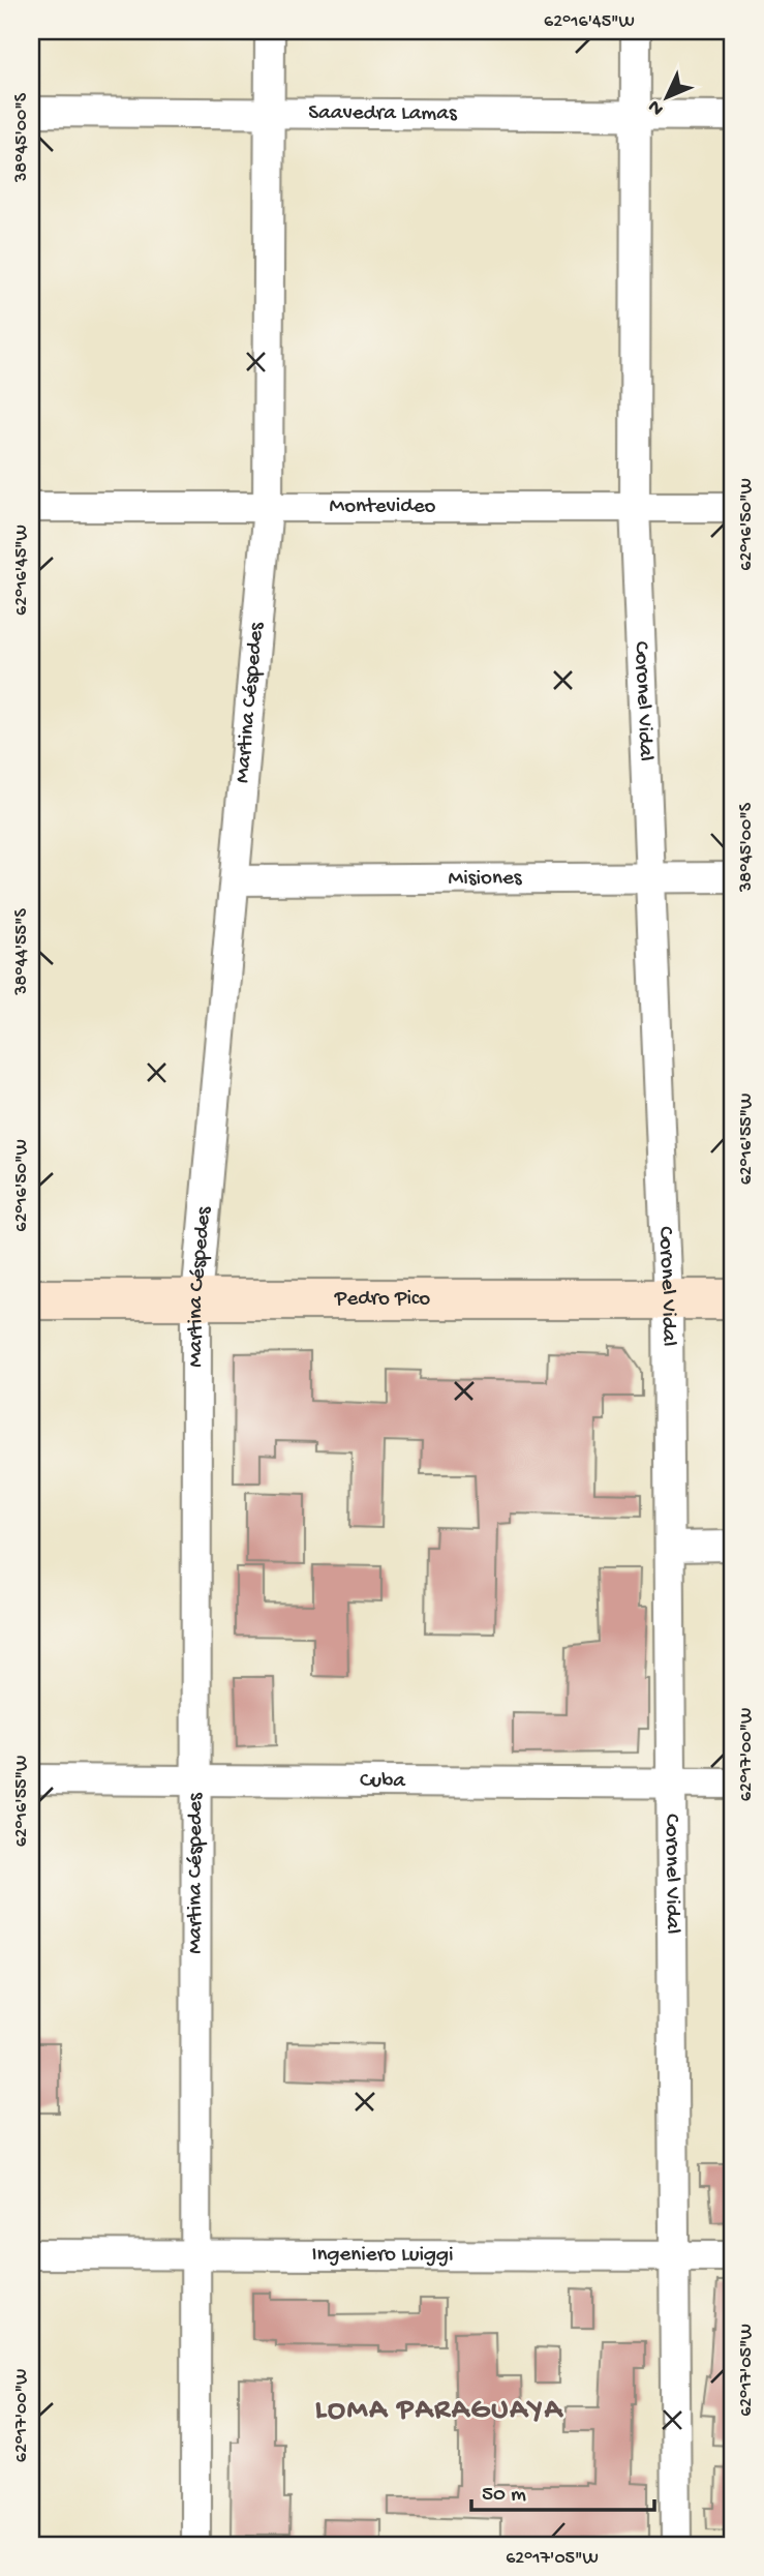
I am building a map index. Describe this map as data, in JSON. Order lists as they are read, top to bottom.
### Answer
{
  "streets": {
    "street": [
      "Saavedra Lamas",
      "Montevideo",
      "Coronel Vidal",
      "Martina Céspedes",
      "Misiones",
      "Pedro Pico",
      "Cuba",
      "Ingeniero Luiggi"
    ]
  },
  "crossings": [
    ["Saavedra Lamas", "Coronel Vidal"],
    ["Saavedra Lamas", "Martina Céspedes"],
    ["Montevideo", "Coronel Vidal"],
    ["Montevideo", "Martina Céspedes"],
    ["Coronel Vidal", "Misiones"],
    ["Coronel Vidal", "Pedro Pico"],
    ["Coronel Vidal", "Cuba"],
    ["Coronel Vidal", "Ingeniero Luiggi"],
    ["Martina Céspedes", "Misiones"],
    ["Martina Céspedes", "Pedro Pico"],
    ["Martina Céspedes", "Cuba"],
    ["Martina Céspedes", "Ingeniero Luiggi"]
  ],
  "districts": ["LOMA PARAGUAYA"],
  "scale_bar": "50 m",
  "north": "bottom left",
  "coordinates": [
    "62°16'45\"W",
    "38°45'00\"S",
    "62°16'50\"W",
    "38°44'55\"S",
    "62°16'55\"W",
    "62°17'00\"W",
    "62°17'05\"W"
  ]
}
